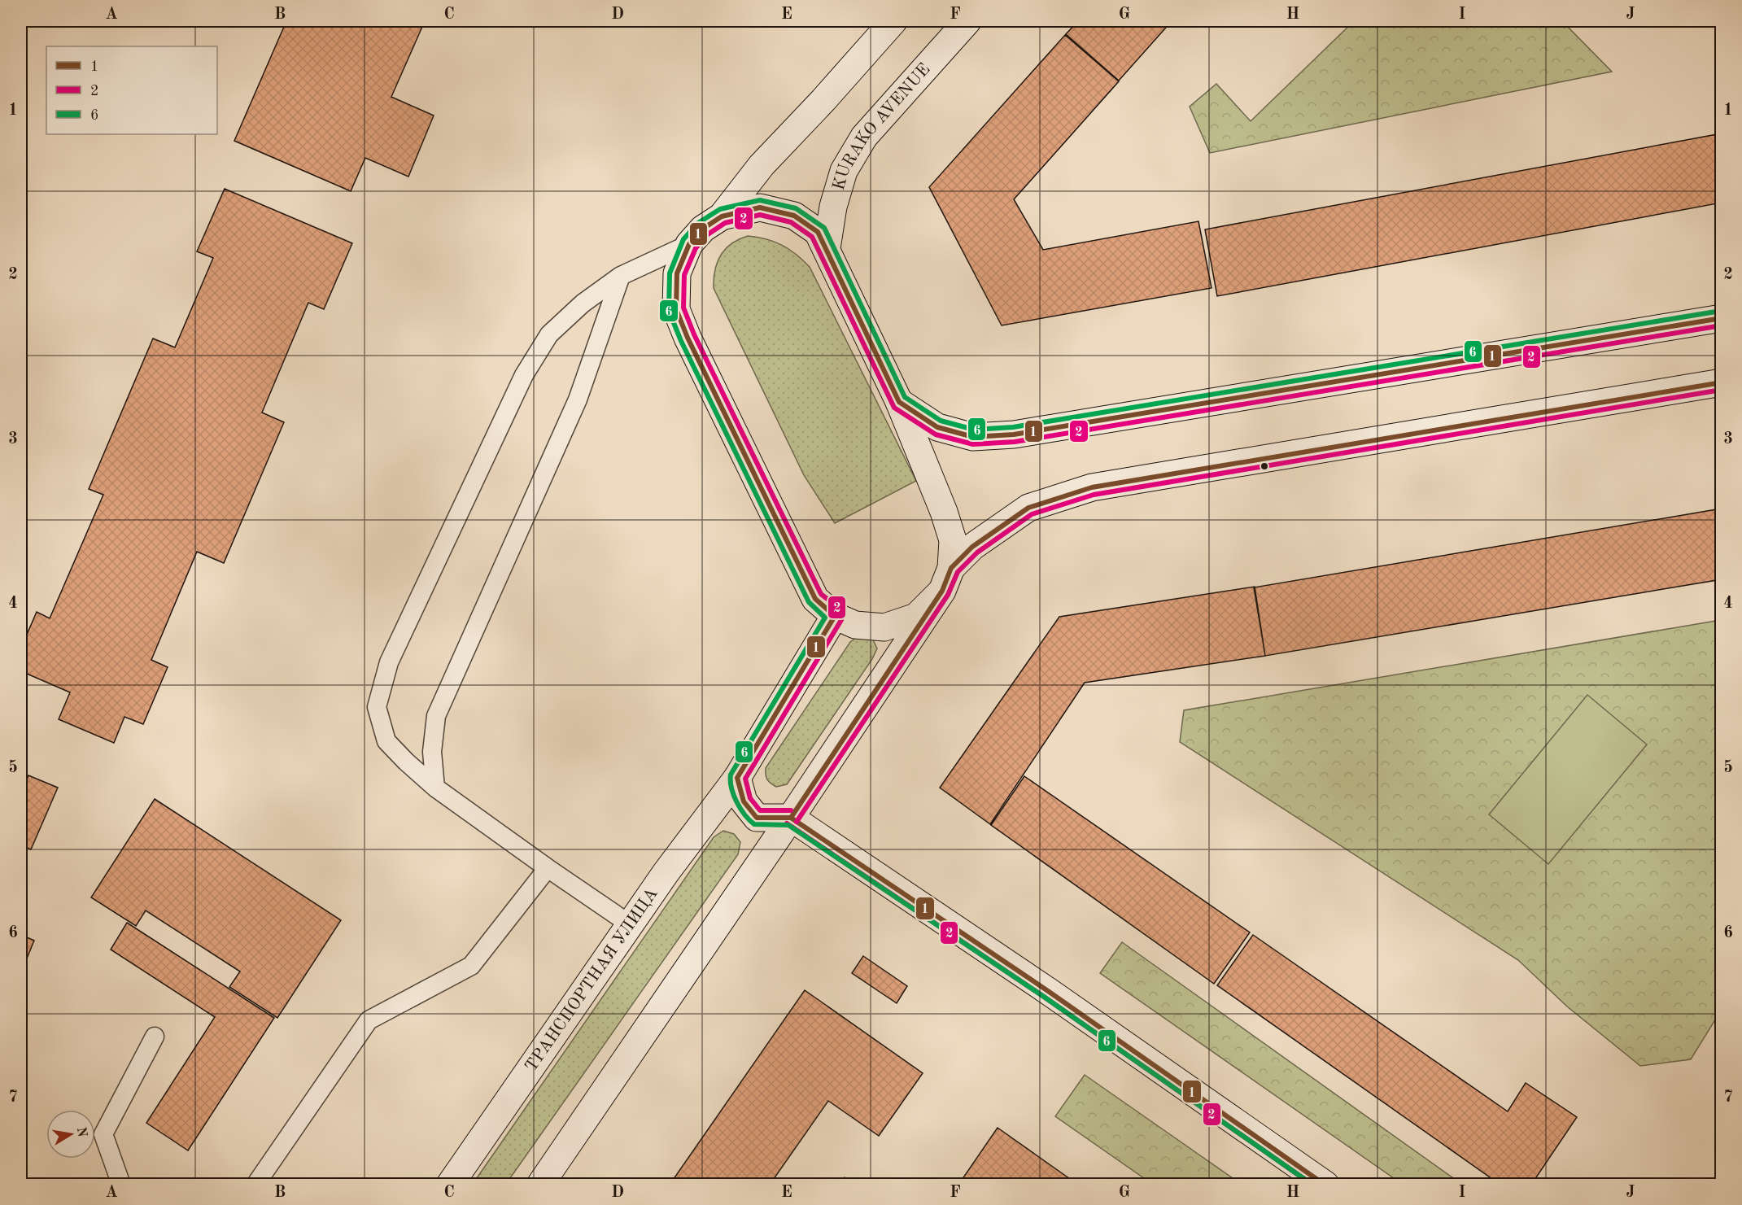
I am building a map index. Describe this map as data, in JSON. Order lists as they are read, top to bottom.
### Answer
{
  "streets": {
    "main road": ["KURAKO AVENUE", "ТРАНСПОРТНАЯ УЛИЦА"]
  },
  "lines": ["transit line 6", "transit line 1", "transit line 2"],
  "legend": ["1", "2", "6"],
  "north": "right",
  "grid": {
    "columns": [
      "A",
      "B",
      "C",
      "D",
      "E",
      "F",
      "G",
      "H",
      "I",
      "J"
    ],
    "rows": [
      "1",
      "2",
      "3",
      "4",
      "5",
      "6",
      "7"
    ]
  }
}
